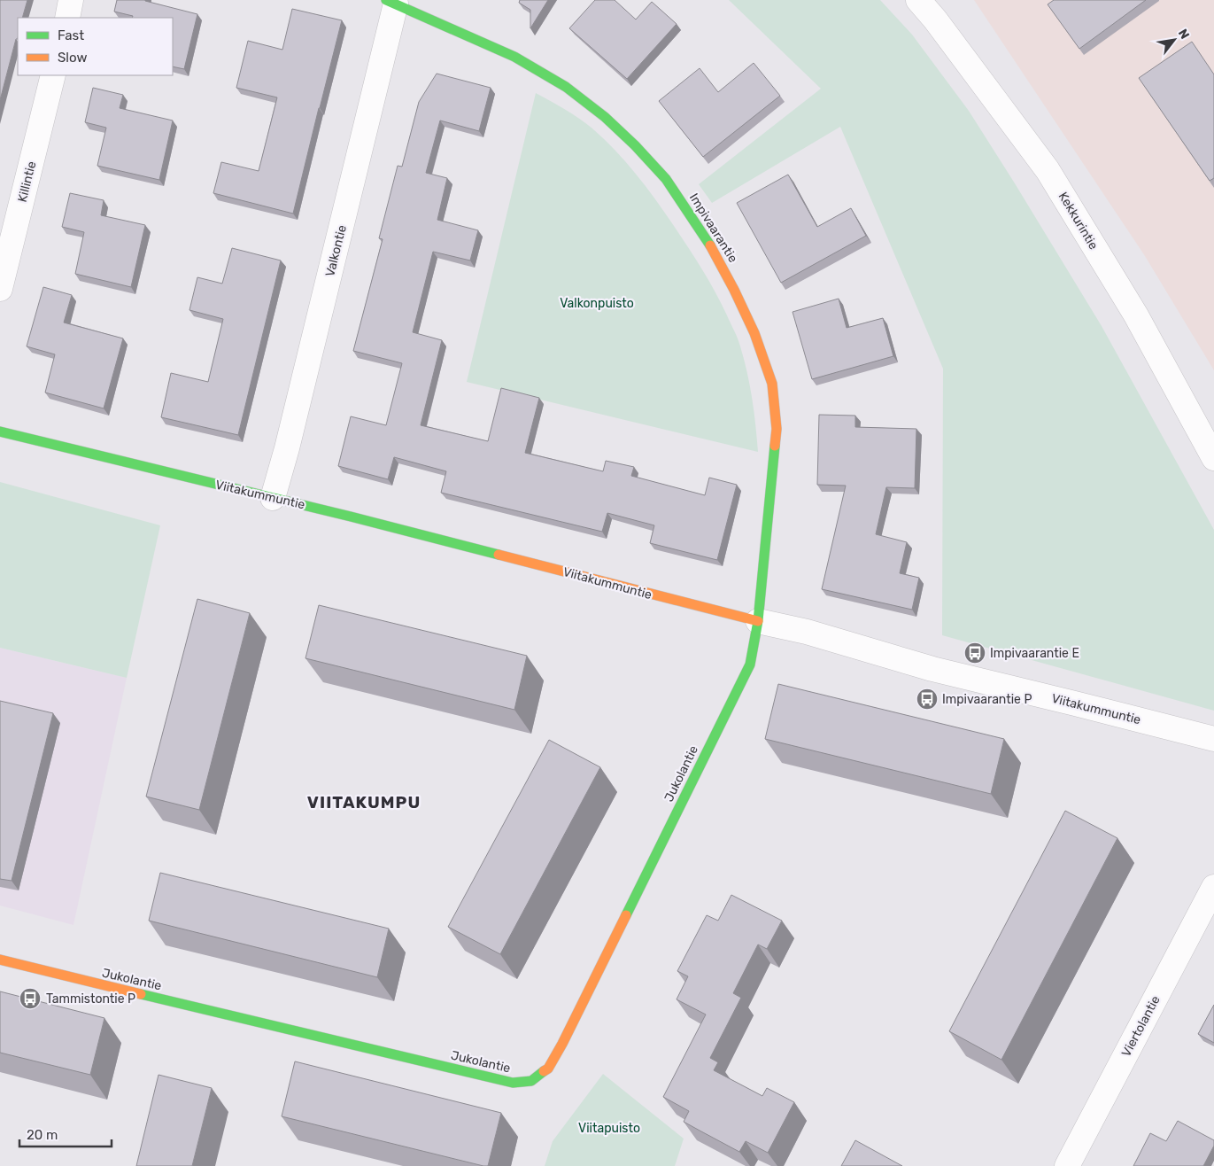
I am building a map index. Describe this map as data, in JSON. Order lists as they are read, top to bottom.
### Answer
{
  "streets": {
    "street": [
      "Killintie",
      "Kekkurintie",
      "Impivaarantie",
      "Valkontie",
      "Viitakummuntie",
      "Jukolantie",
      "Viertolantie"
    ]
  },
  "crossings": [
    ["Impivaarantie", "Valkontie"],
    ["Impivaarantie", "Viitakummuntie"],
    ["Impivaarantie", "Jukolantie"],
    ["Valkontie", "Viitakummuntie"],
    ["Viitakummuntie", "Jukolantie"]
  ],
  "districts": ["VIITAKUMPU"],
  "parks": ["Valkonpuisto", "Viitapuisto"],
  "places": {
    "bus stop": ["Impivaarantie E", "Impivaarantie P", "Tammistontie P"]
  },
  "legend": ["Fast", "Slow"],
  "scale_bar": "20 m",
  "north": "top right"
}
